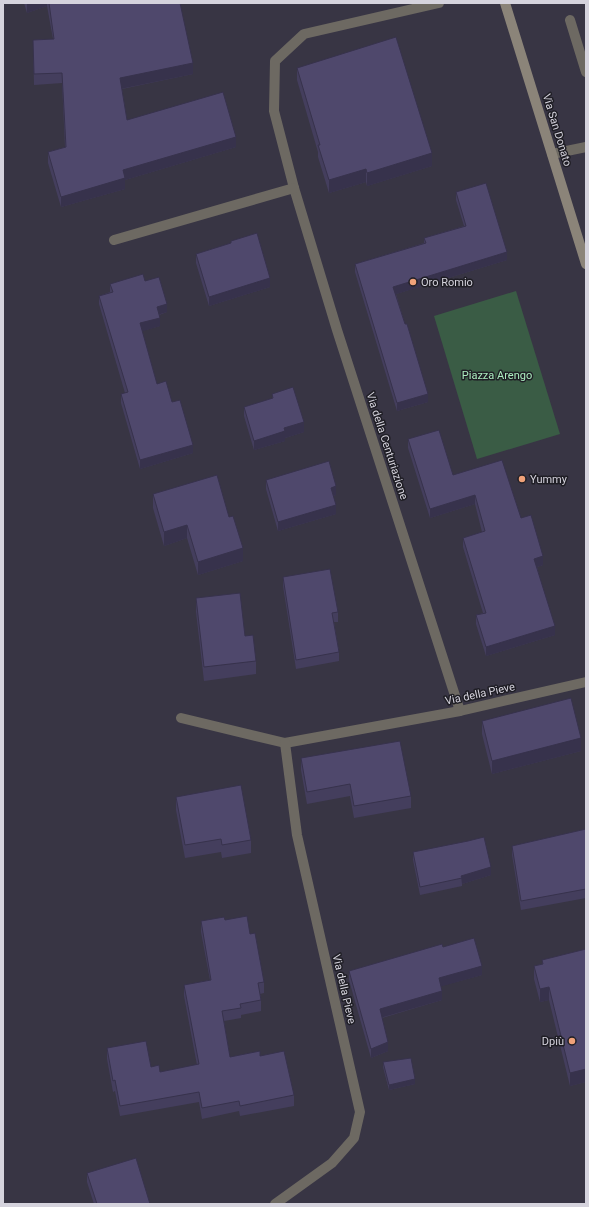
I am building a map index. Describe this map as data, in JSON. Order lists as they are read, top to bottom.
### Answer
{
  "streets": {
    "street": ["Via San Donato", "Via della Centuriazione", "Via della Pieve"]
  },
  "crossings": [
    ["Via della Centuriazione", "Via della Pieve"]
  ],
  "parks": ["Piazza Arengo"],
  "places": ["Oro Romio", "Yummy", "Dpiù"]
}
